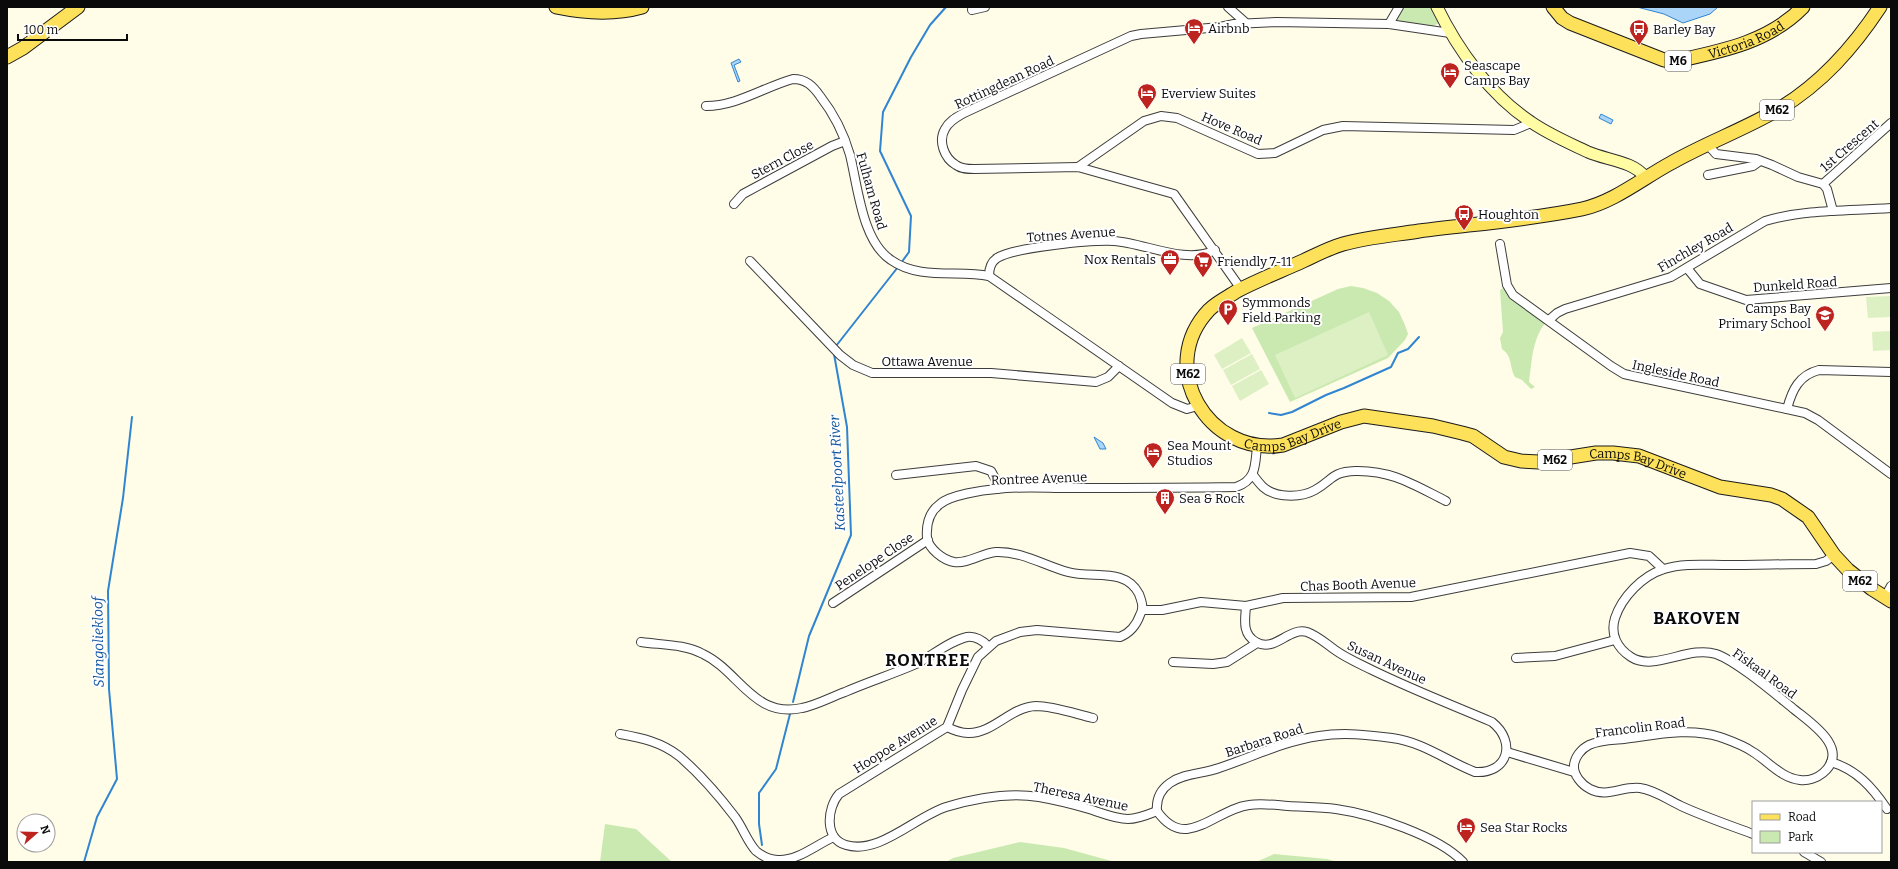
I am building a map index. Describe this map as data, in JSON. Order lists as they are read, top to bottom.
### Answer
{
  "streets": {
    "main road": [
      "Victoria Road",
      "M6",
      "M62",
      "Camps Bay Drive"
    ],
    "street": [
      "Rottingdean Road",
      "Hove Road",
      "1st Crescent",
      "Stern Close",
      "Fulham Road",
      "Totnes Avenue",
      "Finchley Road",
      "Dunkeld Road",
      "Ottawa Avenue",
      "Ingleside Road",
      "Rontree Avenue",
      "Penelope Close",
      "Chas Booth Avenue",
      "Susan Avenue",
      "Fiskaal Road",
      "Francolin Road",
      "Barbara Road",
      "Hoopoe Avenue",
      "Theresa Avenue"
    ]
  },
  "crossings": [
    ["Rottingdean Road", "Hove Road"],
    ["Rottingdean Road", "Totnes Avenue"],
    ["Rottingdean Road", "Camps Bay Drive"],
    ["1st Crescent", "Finchley Road"],
    ["1st Crescent", "Camps Bay Drive"],
    ["Stern Close", "Fulham Road"],
    ["Fulham Road", "Totnes Avenue"],
    ["Fulham Road", "Ottawa Avenue"],
    ["Fulham Road", "Camps Bay Drive"],
    ["Finchley Road", "Dunkeld Road"],
    ["Finchley Road", "Ingleside Road"],
    ["Rontree Avenue", "Penelope Close"],
    ["Susan Avenue", "Barbara Road"],
    ["Fiskaal Road", "Francolin Road"],
    ["Barbara Road", "Theresa Avenue"],
    ["Hoopoe Avenue", "Theresa Avenue"]
  ],
  "districts": ["BAKOVEN", "RONTREE"],
  "water": ["Kasteelpoort River", "Slangoliekloof"],
  "places": {
    "hotel": [
      "Airbnb",
      "Seascape Camps Bay",
      "Everview Suites",
      "Sea Mount Studios",
      "Sea Star Rocks"
    ],
    "bus stop": ["Barley Bay", "Houghton"],
    "office": ["Nox Rentals"],
    "supermarket": ["Friendly 7-11"],
    "parking": ["Symmonds Field Parking"],
    "school or university": ["Camps Bay Primary School"],
    "building": ["Sea & Rock"]
  },
  "legend": ["Road", "Park"],
  "scale_bar": "100 m",
  "north": "right"
}
